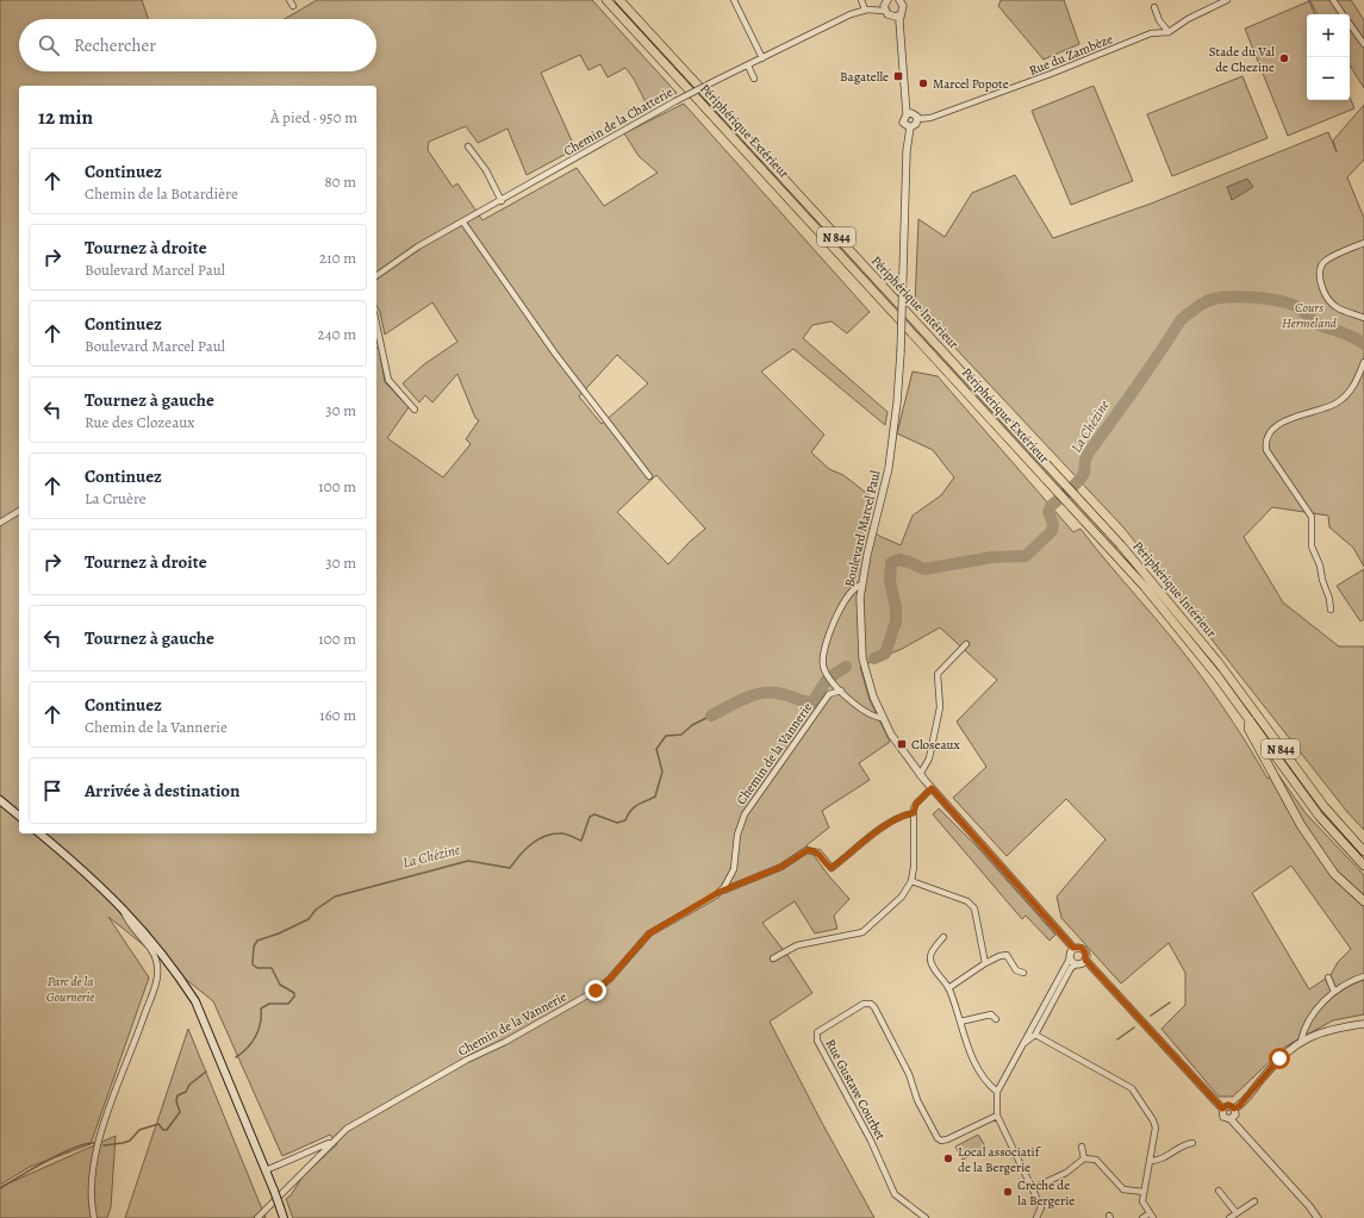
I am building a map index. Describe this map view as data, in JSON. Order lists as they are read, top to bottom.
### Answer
{
  "streets": {
    "highway": ["Périphérique Extérieur", "N 844", "Périphérique Intérieur"],
    "street": [
      "Rue du Zambèze",
      "Chemin de la Chatterie",
      "Boulevard Marcel Paul",
      "Chemin de la Vannerie",
      "Rue Gustave Courbet"
    ]
  },
  "crossings": [
    ["Rue du Zambèze", "Boulevard Marcel Paul"]
  ],
  "water": ["La Chézine"],
  "parks": ["Cours Hermeland", "Parc de la Gournerie"],
  "places": {
    "other": [
      "Stade du Val de Chezine",
      "Marcel Popote",
      "Local associatif de la Bergerie",
      "Crèche de la Bergerie"
    ],
    "transit": ["Bagatelle", "Closeaux"]
  },
  "page": {
    "map_buttons": ["+", "−"],
    "search": "Rechercher",
    "heading": ["12 min", "À pied · 950 m"],
    "list": [
      ["Continuez", "Chemin de la Botardière", "80 m"],
      ["Tournez à droite", "Boulevard Marcel Paul", "210 m"],
      ["Continuez", "Boulevard Marcel Paul", "240 m"],
      ["Tournez à gauche", "Rue des Clozeaux", "30 m"],
      ["Continuez", "La Cruère", "100 m"],
      ["Tournez à droite", "30 m"],
      ["Tournez à gauche", "100 m"],
      ["Continuez", "Chemin de la Vannerie", "160 m"],
      "Arrivée à destination"
    ]
  }
}
